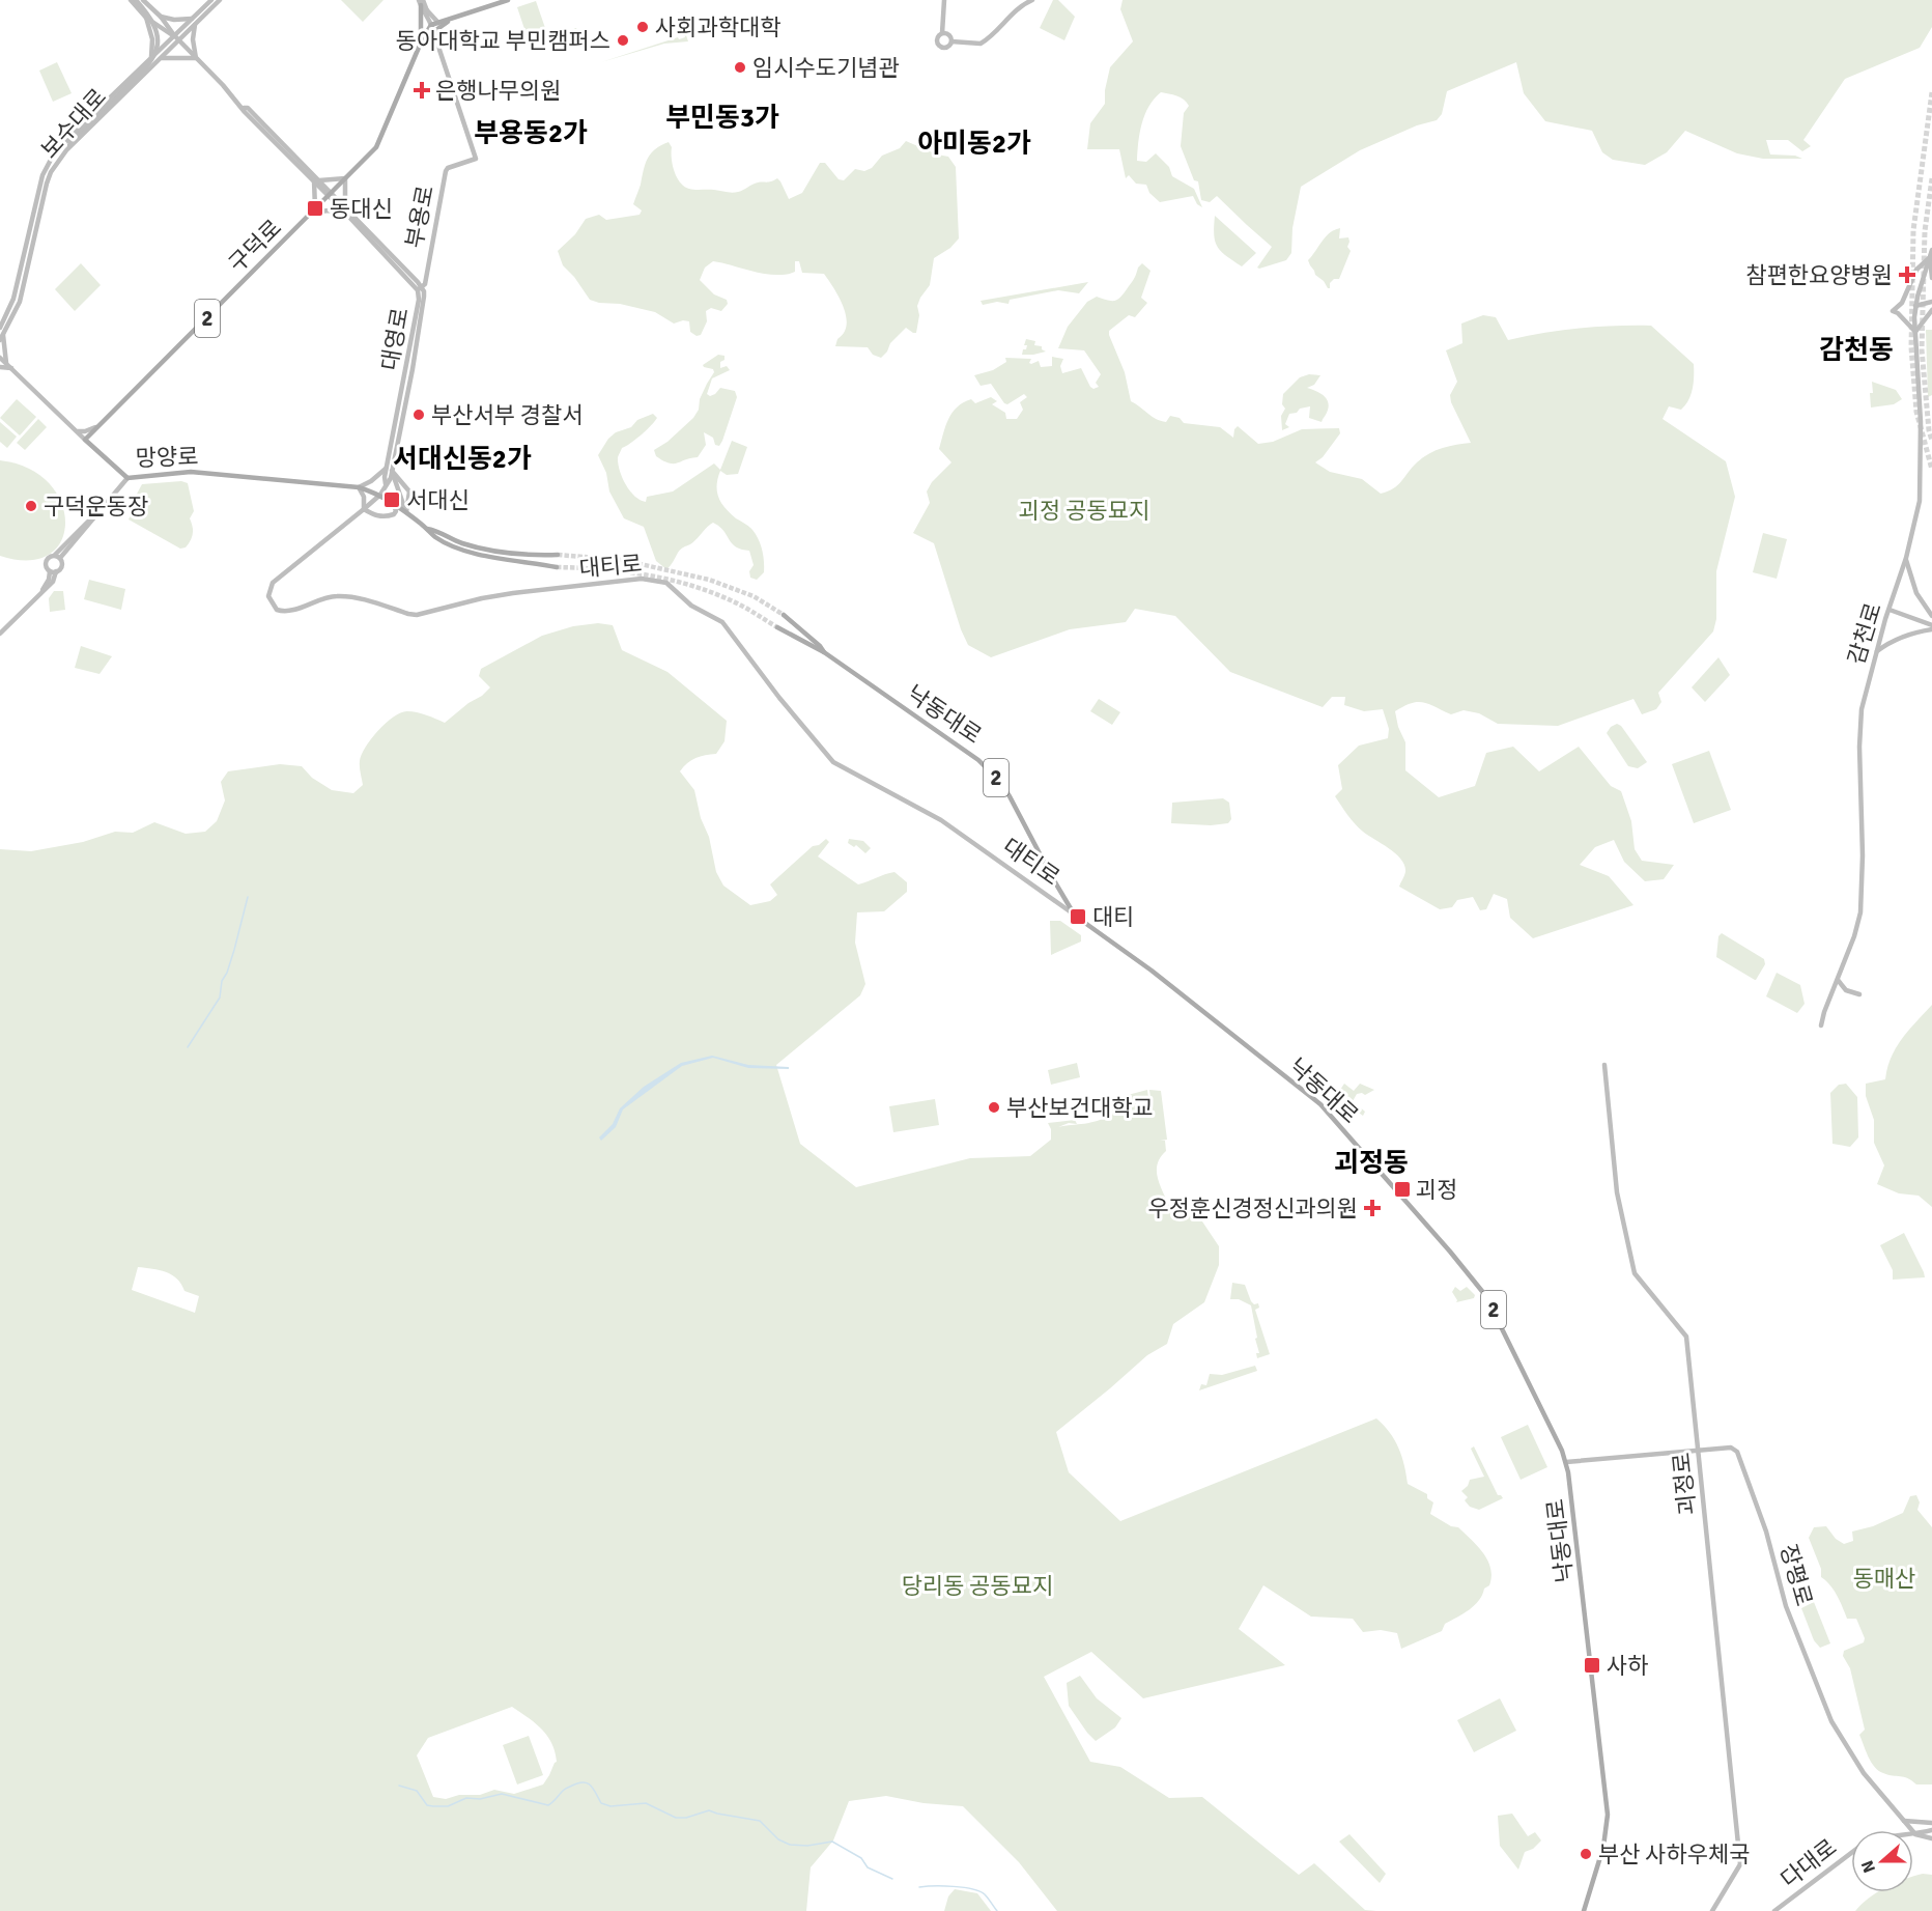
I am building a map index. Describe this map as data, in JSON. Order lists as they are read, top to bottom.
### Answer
{
  "streets": {
    "main road": [
      "보수대로",
      "부용로",
      "구덕로",
      "2",
      "대영로",
      "망양로",
      "대티로",
      "감천로",
      "낙동대로",
      "괴정로",
      "장평로",
      "다대로"
    ]
  },
  "crossings": [
    ["보수대로", "대영로"],
    ["부용로", "구덕로"],
    ["부용로", "대영로"],
    ["구덕로", "대영로"],
    ["구덕로", "망양로"],
    ["대영로", "망양로"],
    ["대영로", "대티로"],
    ["망양로", "대티로"],
    ["대티로", "낙동대로"],
    ["낙동대로", "장평로"],
    ["괴정로", "장평로"],
    ["장평로", "다대로"]
  ],
  "districts": [
    "부민동3가",
    "부용동2가",
    "아미동2가",
    "감천동",
    "서대신동2가",
    "괴정동"
  ],
  "parks": ["괴정 공동묘지", "동매산", "당리동 공동묘지"],
  "places": {
    "other": [
      "사회과학대학",
      "동아대학교 부민캠퍼스",
      "임시수도기념관",
      "부산서부 경찰서",
      "구덕운동장",
      "부산보건대학교",
      "부산 사하우체국"
    ],
    "health": ["은행나무의원", "참편한요양병원", "우정훈신경정신과의원"],
    "transit": [
      "동대신",
      "서대신",
      "대티",
      "괴정",
      "사하"
    ]
  },
  "north": "left"
}
